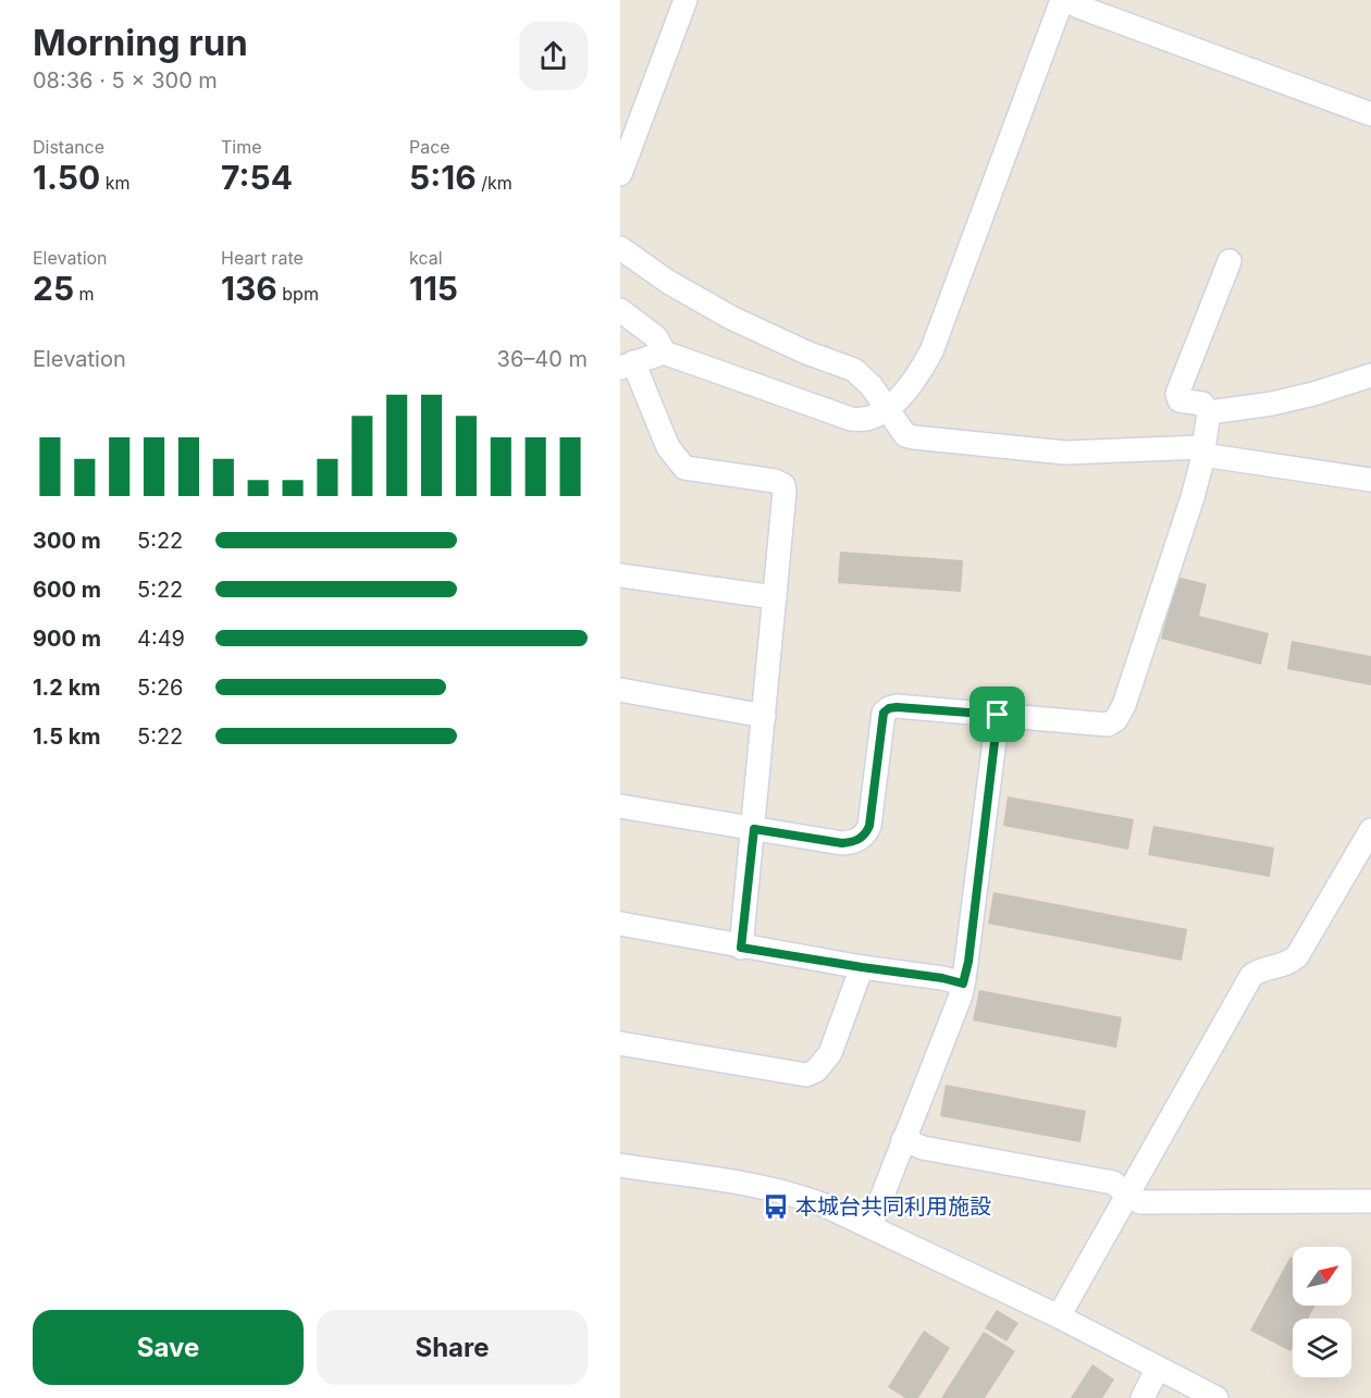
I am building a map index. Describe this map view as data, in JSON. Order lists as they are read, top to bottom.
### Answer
{
  "places": {
    "bus stop": ["本城台共同利用施設"]
  },
  "north": "top right",
  "page": {
    "heading": ["Morning run", "08:36 · 5 × 300 m"],
    "stats": [
      ["Distance", "1.50 km"],
      ["Time", "7:54"],
      ["Pace", "5:16 /km"],
      ["Elevation", "25 m"],
      ["Heart rate", "136 bpm"],
      ["kcal", "115"]
    ],
    "chart": ["Elevation", "36–40 m"],
    "list": [
      {
        "name": "300 m",
        "note": "5:22"
      },
      {
        "name": "600 m",
        "note": "5:22"
      },
      {
        "name": "900 m",
        "note": "4:49"
      },
      {
        "name": "1.2 km",
        "note": "5:26"
      },
      {
        "name": "1.5 km",
        "note": "5:22"
      }
    ],
    "buttons": ["Save", "Share"]
  }
}
